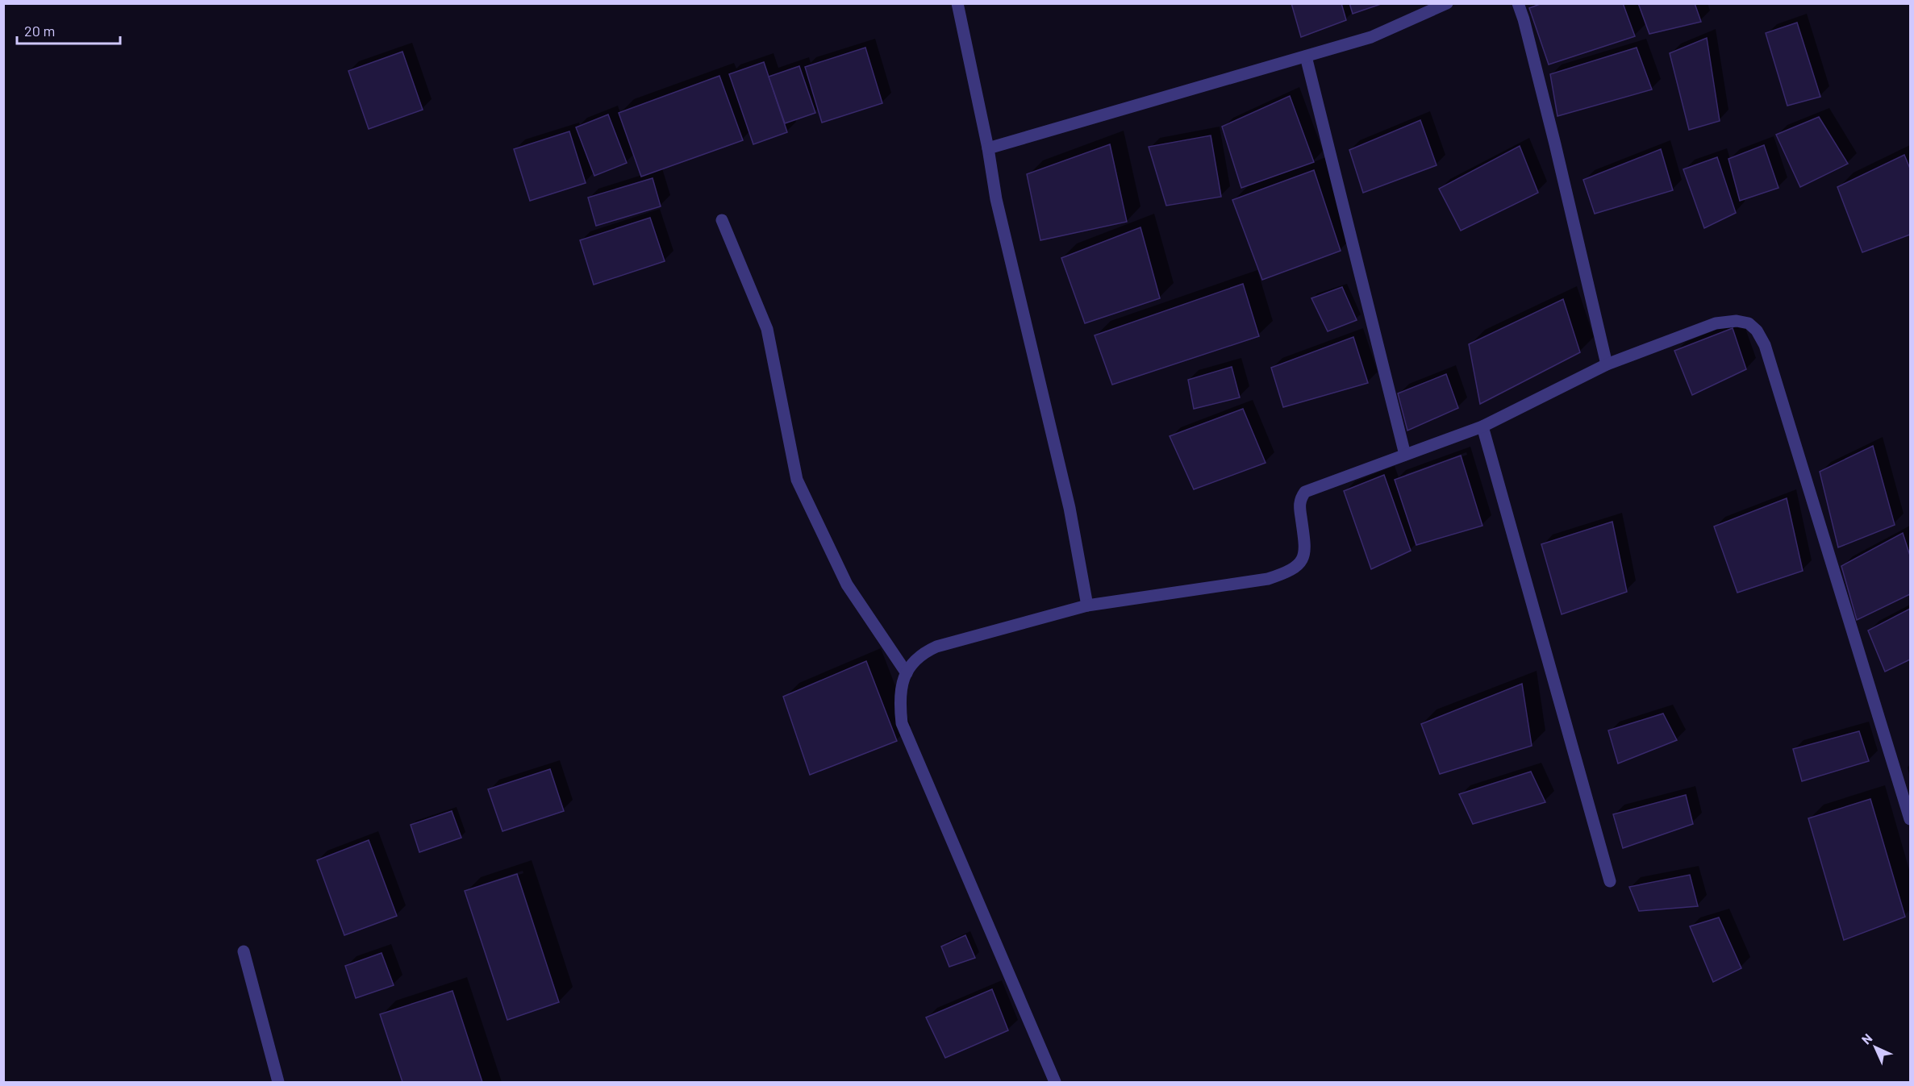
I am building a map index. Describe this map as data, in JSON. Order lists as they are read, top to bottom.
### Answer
{
  "scale_bar": "20 m",
  "north": "top left"
}
